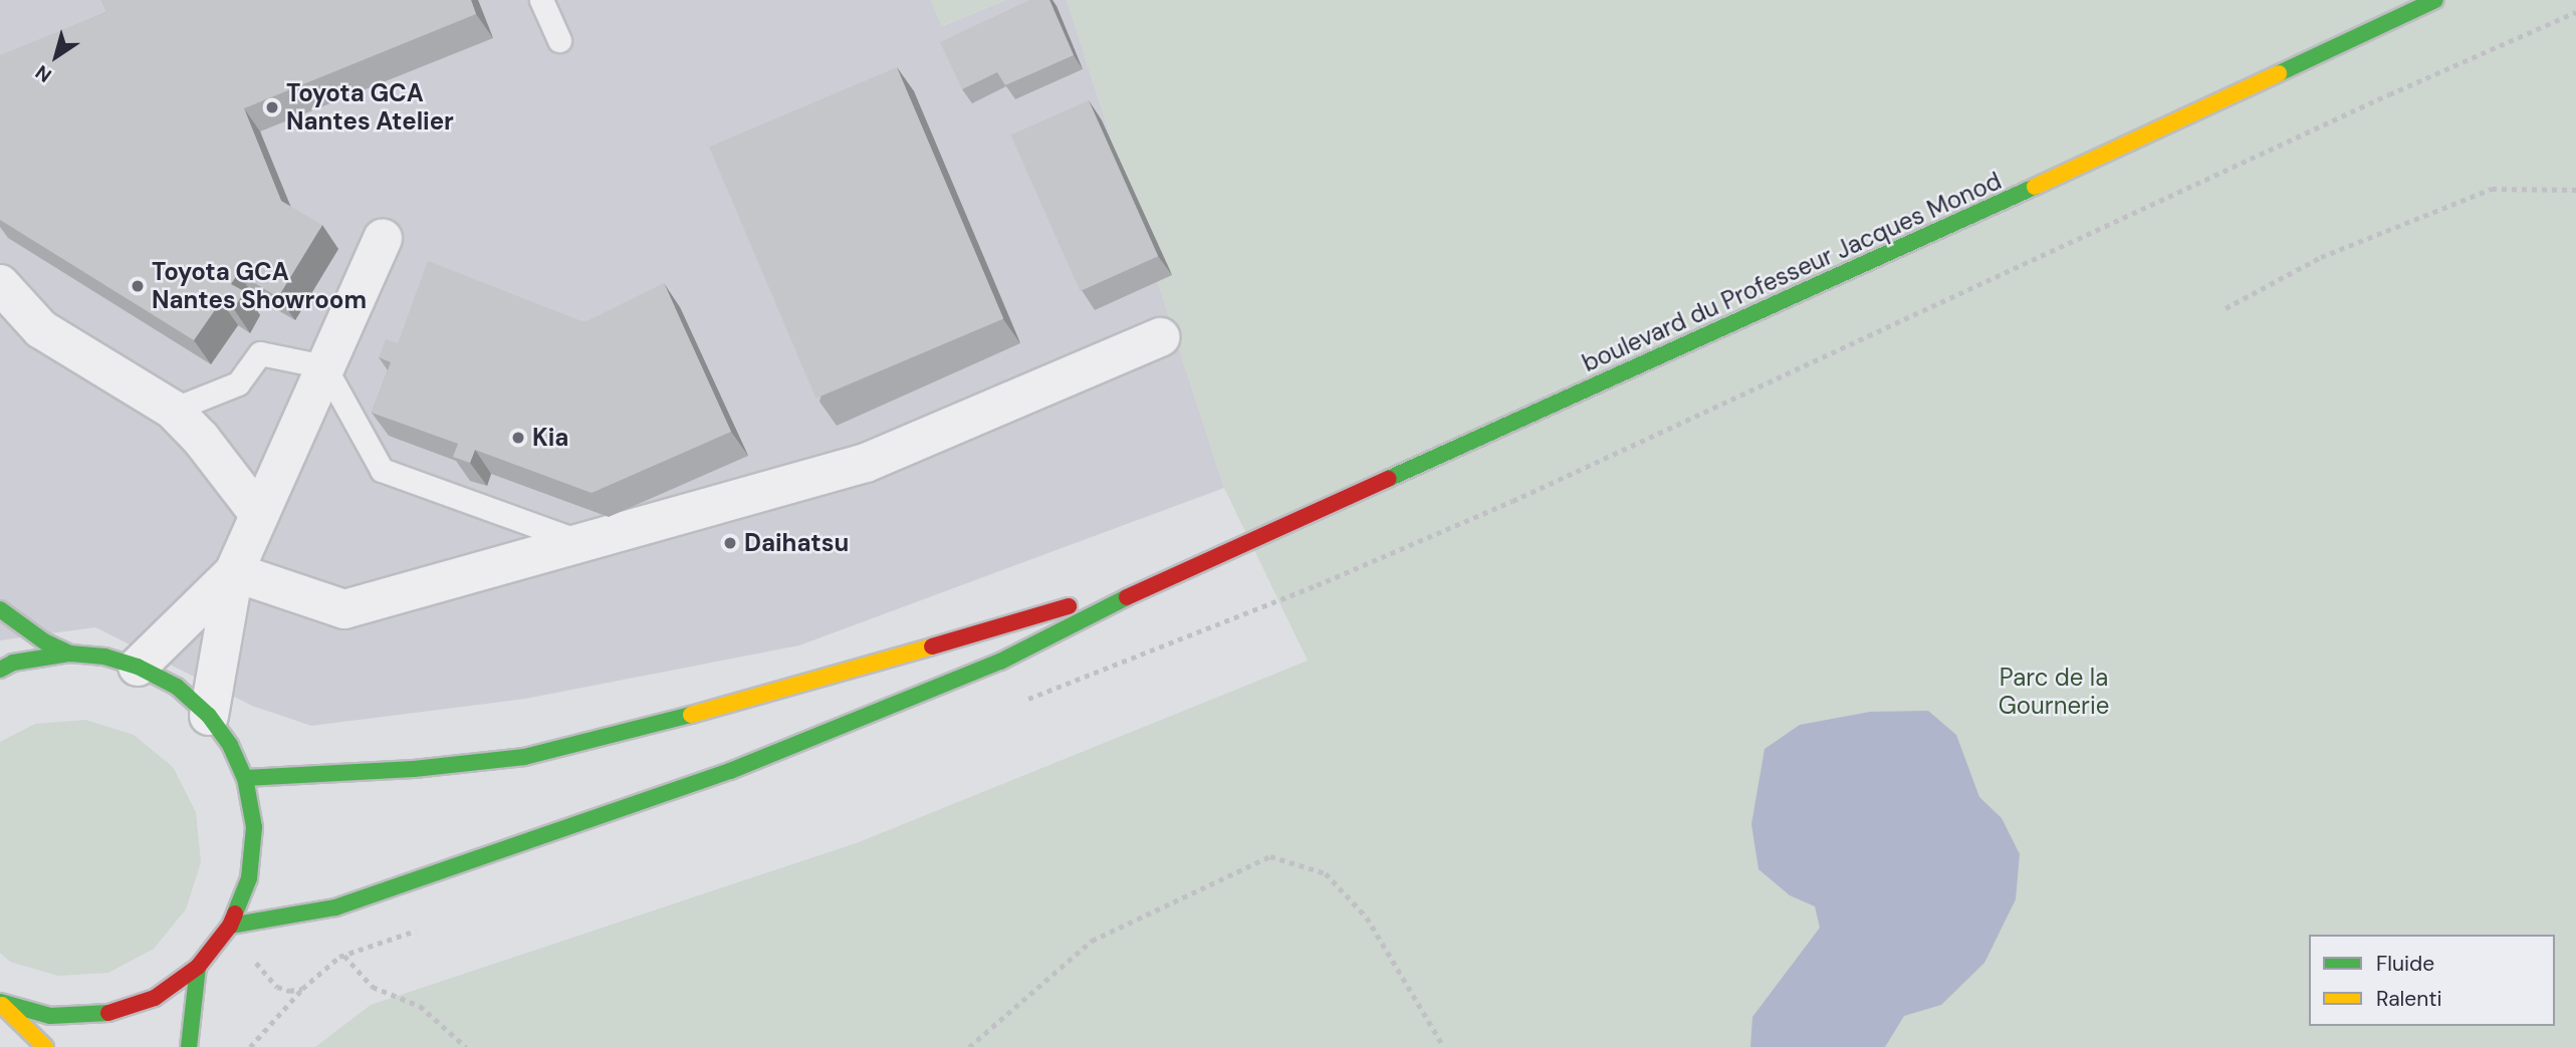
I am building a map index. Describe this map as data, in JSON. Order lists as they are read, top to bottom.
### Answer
{
  "streets": {
    "main road": ["boulevard du Professeur Jacques Monod"]
  },
  "parks": ["Parc de la Gournerie"],
  "places": [
    "Toyota GCA Nantes Atelier",
    "Toyota GCA Nantes Showroom",
    "Kia",
    "Daihatsu"
  ],
  "legend": ["Fluide", "Ralenti"],
  "north": "bottom left"
}
